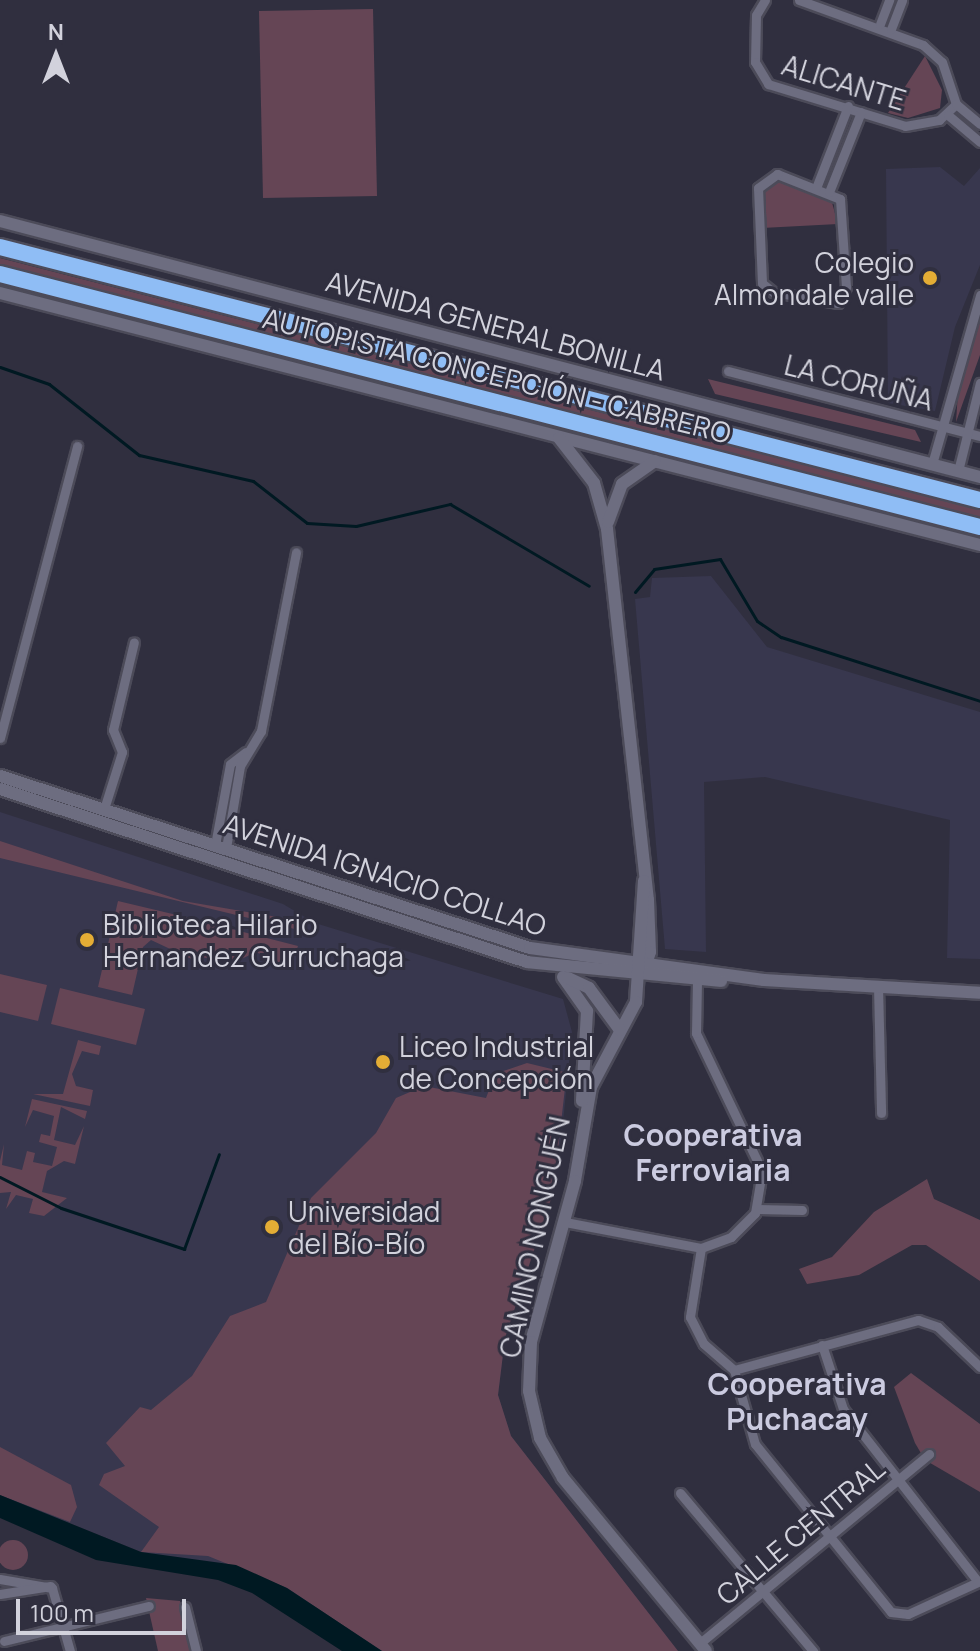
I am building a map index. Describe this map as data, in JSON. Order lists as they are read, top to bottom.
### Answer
{
  "streets": {
    "highway": ["AUTOPISTA CONCEPCIÓN - CABRERO"],
    "main road": ["AVENIDA GENERAL BONILLA", "AVENIDA IGNACIO COLLAO", "CAMINO NONGUÉN"],
    "street": ["ALICANTE", "LA CORUÑA", "CALLE CENTRAL"]
  },
  "crossings": [
    ["AVENIDA IGNACIO COLLAO", "CAMINO NONGUÉN"],
    ["CAMINO NONGUÉN", "CALLE CENTRAL"]
  ],
  "districts": ["Cooperativa Ferroviaria", "Cooperativa Puchacay"],
  "places": [
    "Colegio Almondale valle",
    "Biblioteca Hilario Hernandez Gurruchaga",
    "Liceo Industrial de Concepción",
    "Universidad del Bío-Bío"
  ],
  "scale_bar": "100 m",
  "north": "top"
}
